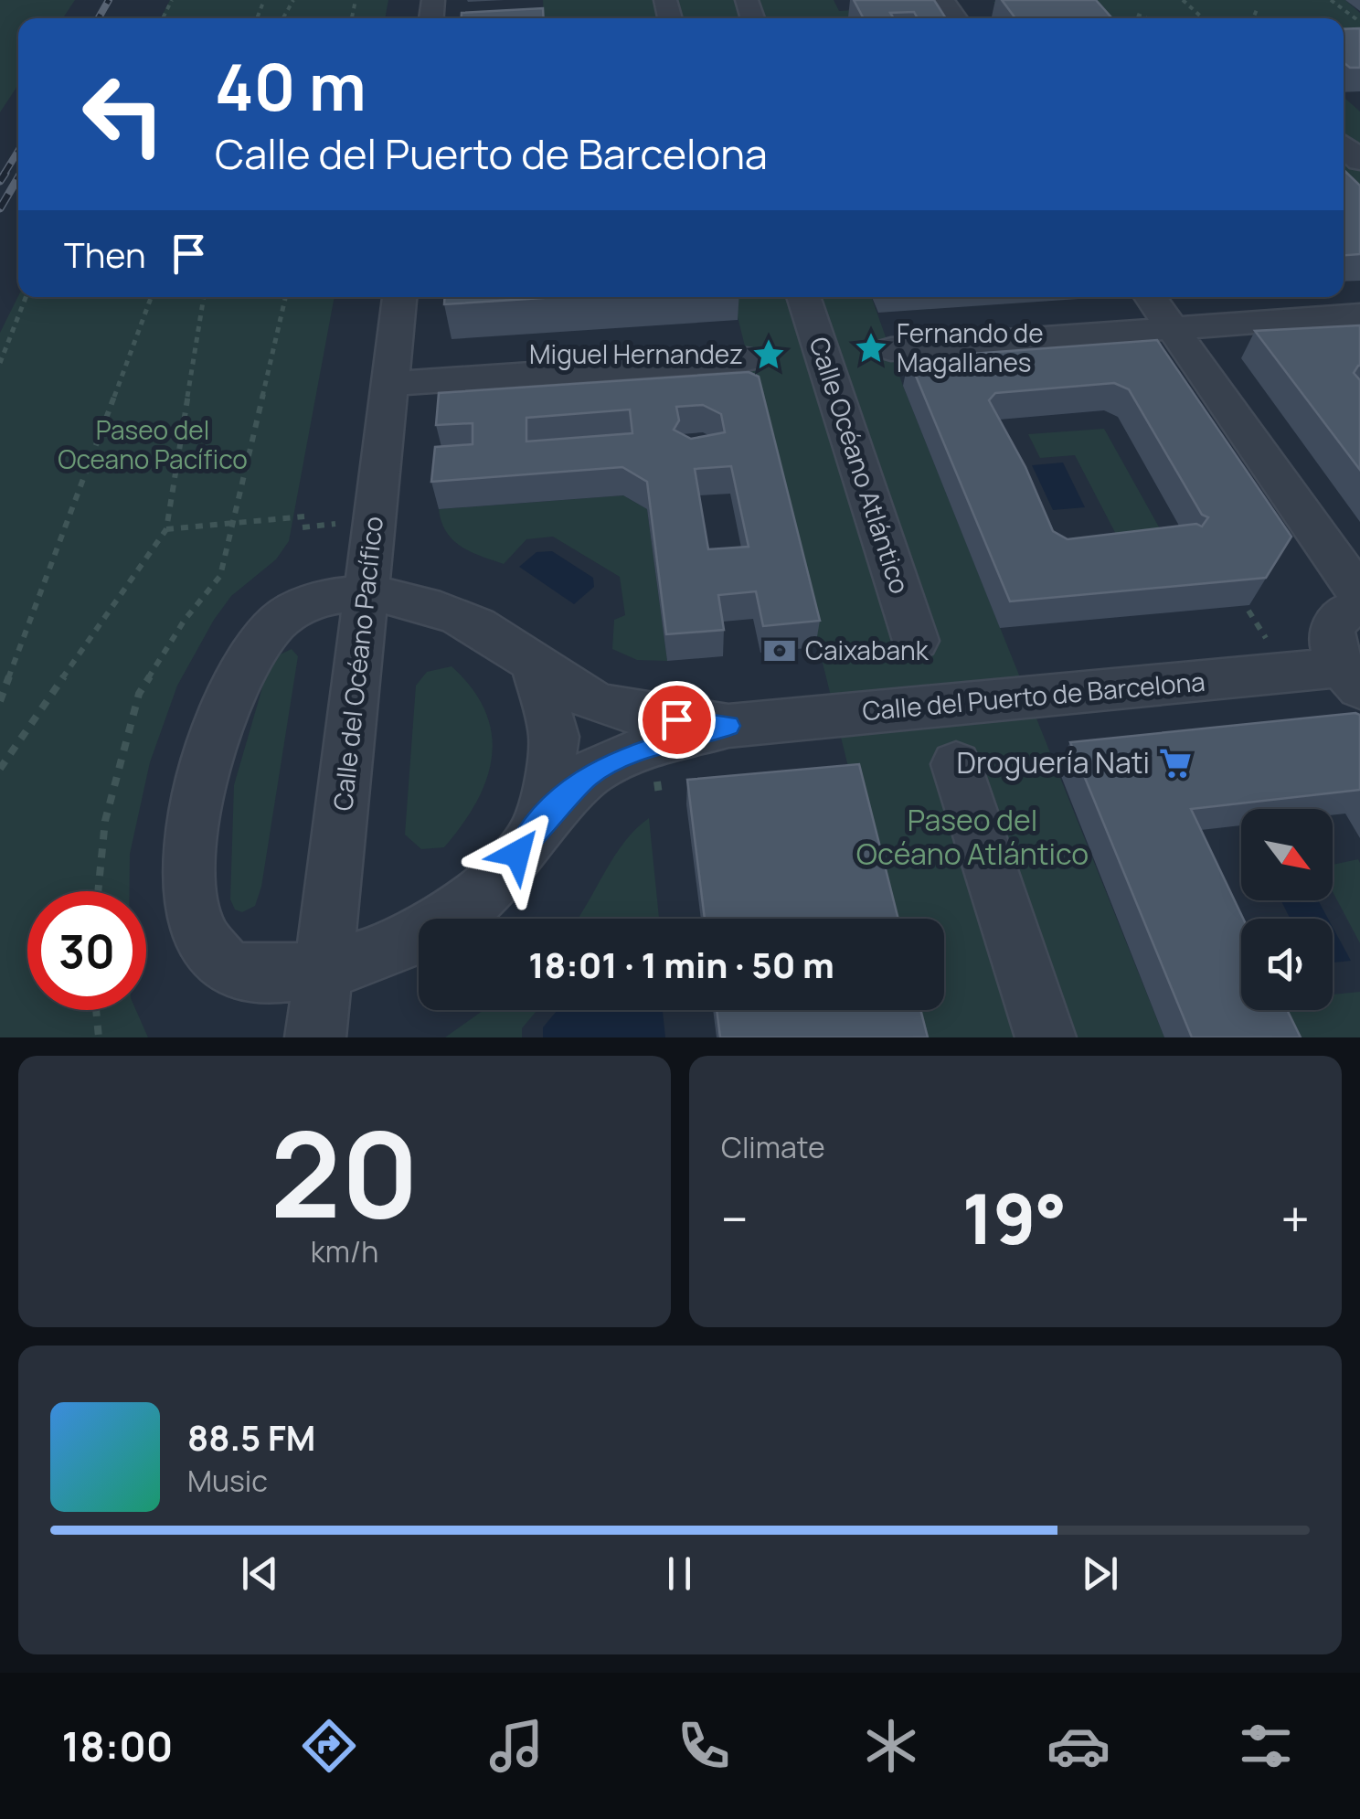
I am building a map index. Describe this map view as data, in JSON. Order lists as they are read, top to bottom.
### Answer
{
  "streets": {
    "street": ["Calle Océano Atlántico", "Calle del Océano Pacífico", "Calle del Puerto de Barcelona"]
  },
  "crossings": [
    ["Calle del Océano Pacífico", "Calle del Puerto de Barcelona"]
  ],
  "parks": ["Paseo del Oceano Pacífico", "Paseo del Océano Atlántico"],
  "places": {
    "place": ["Fernando de Magallanes", "Miguel Hernandez"],
    "bank": ["Caixabank"],
    "supermarket": ["Droguería Nati"]
  },
  "north": "bottom right",
  "page": {
    "turn": ["40 m", "Calle del Puerto de Barcelona"],
    "then": "Then",
    "limit": "30",
    "trip": "18:01 · 1 min · 50 m",
    "tile": [
      ["20", "km/h"],
      "Climate"
    ],
    "heat": ["−", "19°", "+"],
    "song": ["88.5 FM", "Music"],
    "tabs": "18:00"
  }
}
